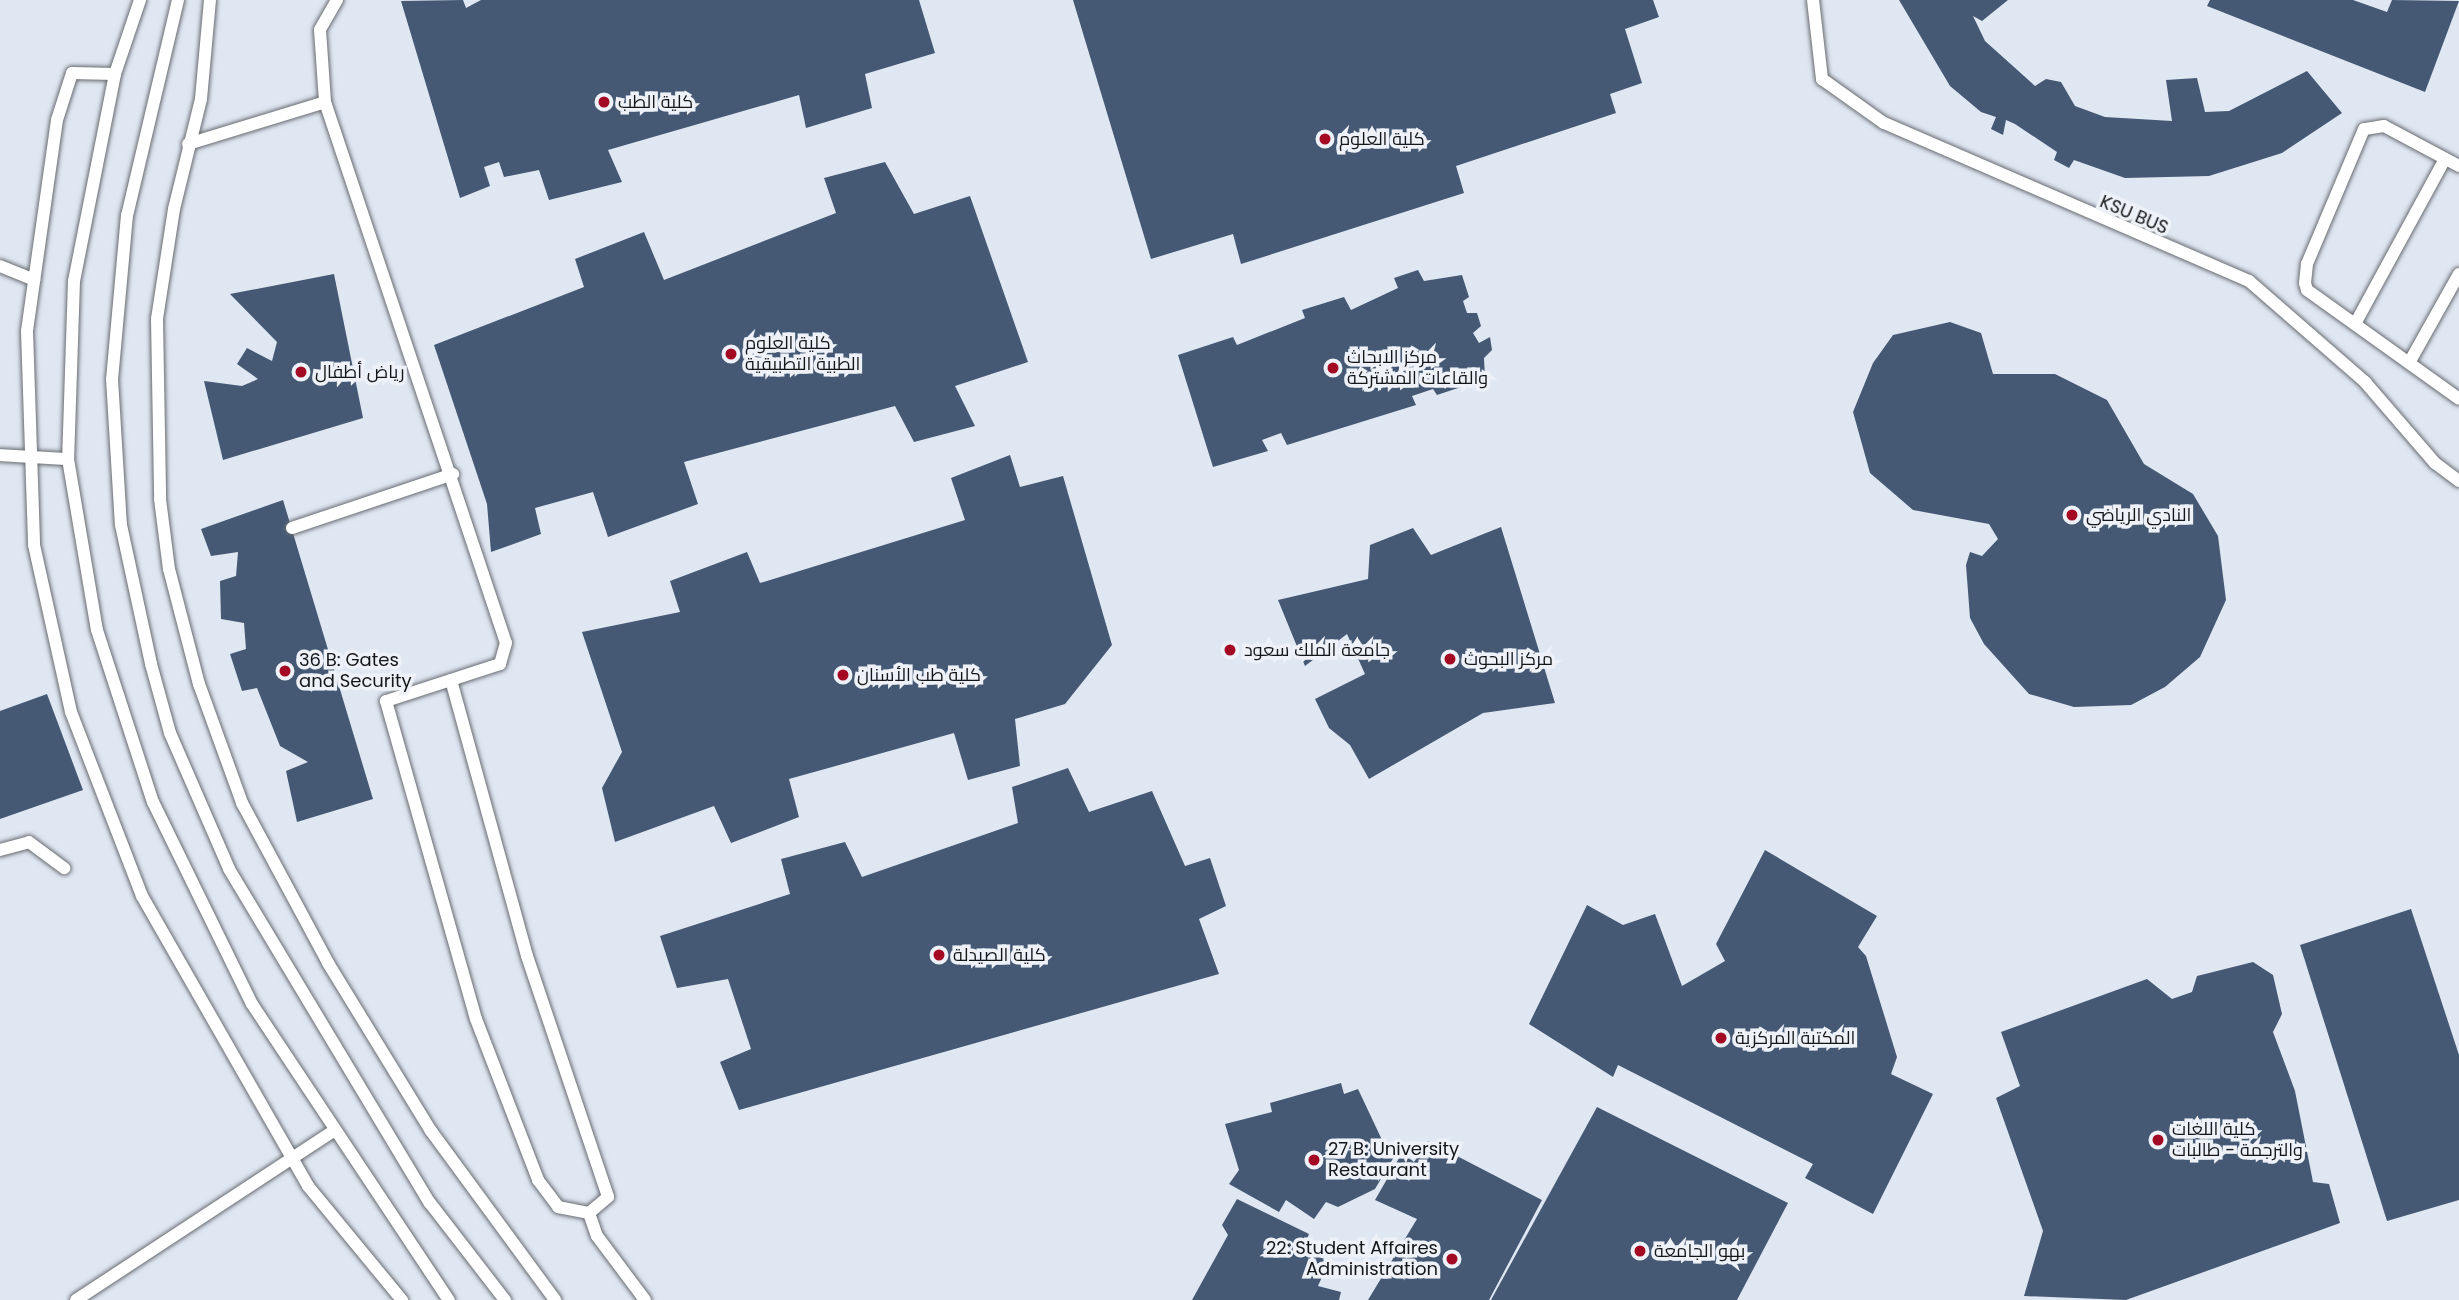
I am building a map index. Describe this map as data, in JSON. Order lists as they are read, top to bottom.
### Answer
{
  "streets": {
    "lane": ["KSU BUS"]
  },
  "places": [
    "كلية الطب",
    "كلية العلوم",
    "كلية العلوم الطبية التطبيقية",
    "مركز الابحاث والقاعات المشتركة",
    "رياض أطفال",
    "النادي الرياضي",
    "جامعة الملك سعود",
    "مركز البحوث",
    "36 B: Gates and Security",
    "كلية طب الأسنان",
    "كلية الصيدلة",
    "المكتبة المركزية",
    "كلية اللغات والترجمة - طالبات",
    "27 B: University Restaurant",
    "بهو الجامعة",
    "22: Student Affaires Administration"
  ]
}
